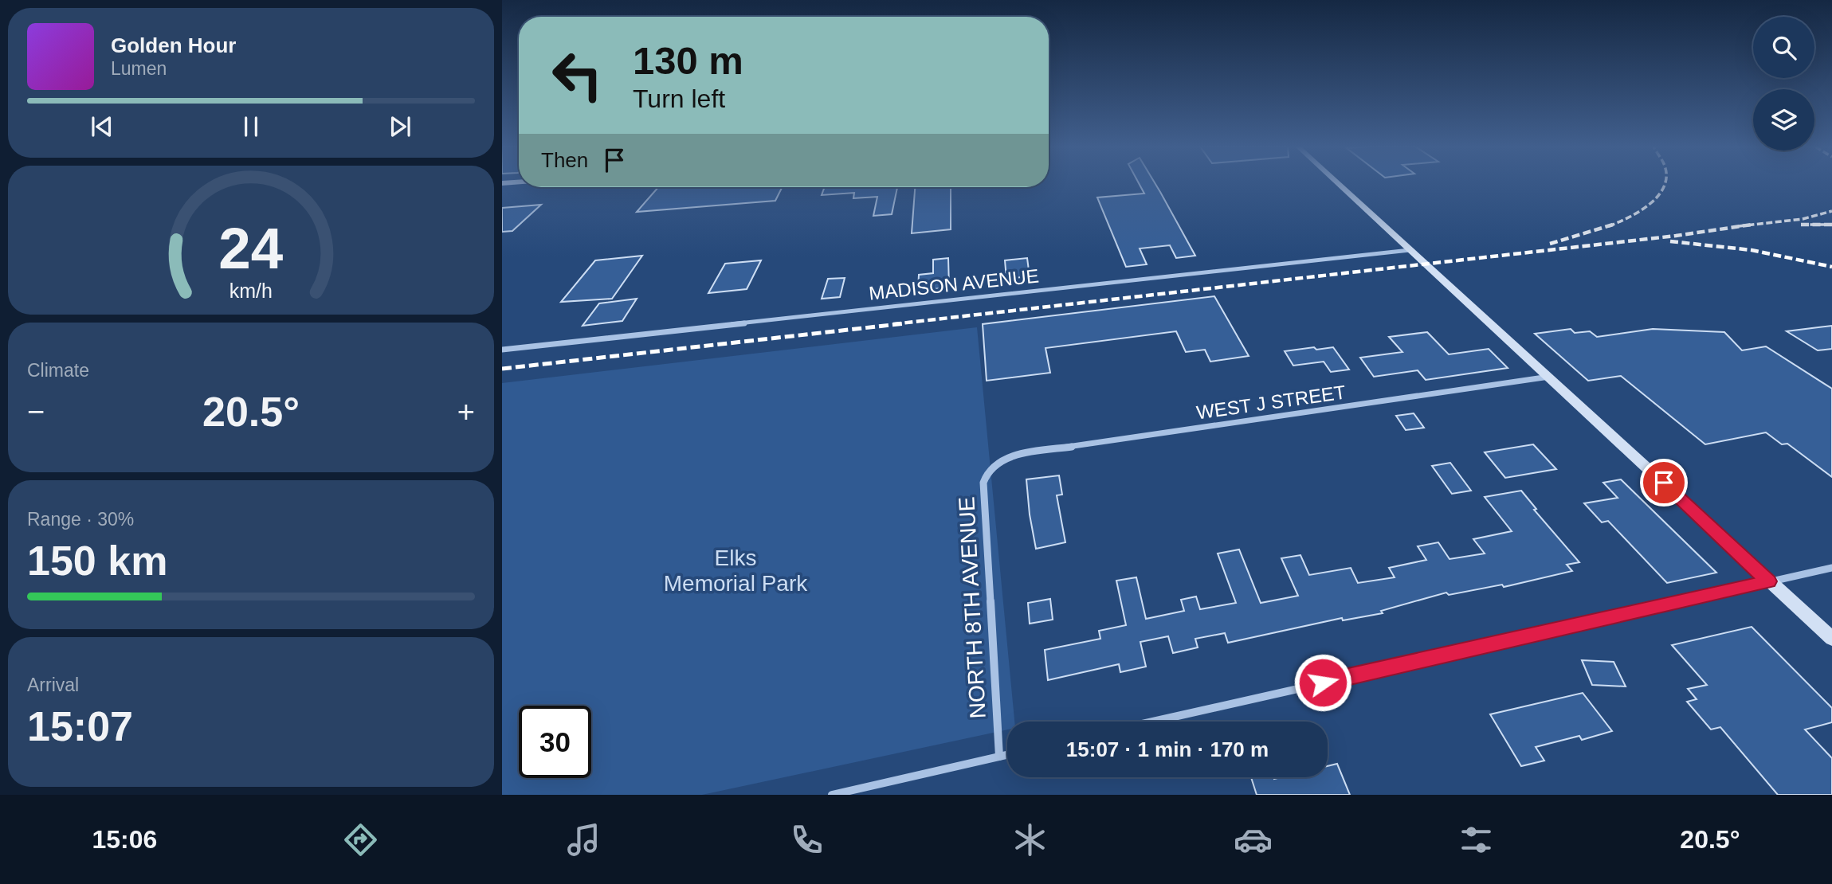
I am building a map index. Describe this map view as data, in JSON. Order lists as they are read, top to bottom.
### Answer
{
  "streets": {
    "street": ["MADISON AVENUE", "WEST J STREET", "NORTH 8TH AVENUE"]
  },
  "crossings": [
    ["WEST J STREET", "NORTH 8TH AVENUE"]
  ],
  "parks": ["Elks Memorial Park"],
  "page": {
    "turn": ["130 m", "Turn left"],
    "song": ["Golden Hour", "Lumen"],
    "then": "Then",
    "tile": [
      "Climate",
      ["Range · 30%", "150 km"],
      ["Arrival", "15:07"]
    ],
    "heat": ["−", "20.5°", "+"],
    "limit": "30",
    "trip": "15:07 · 1 min · 170 m",
    "tabs": ["15:06", "20.5°"],
    "gauge": ["24", "km/h"]
  }
}
